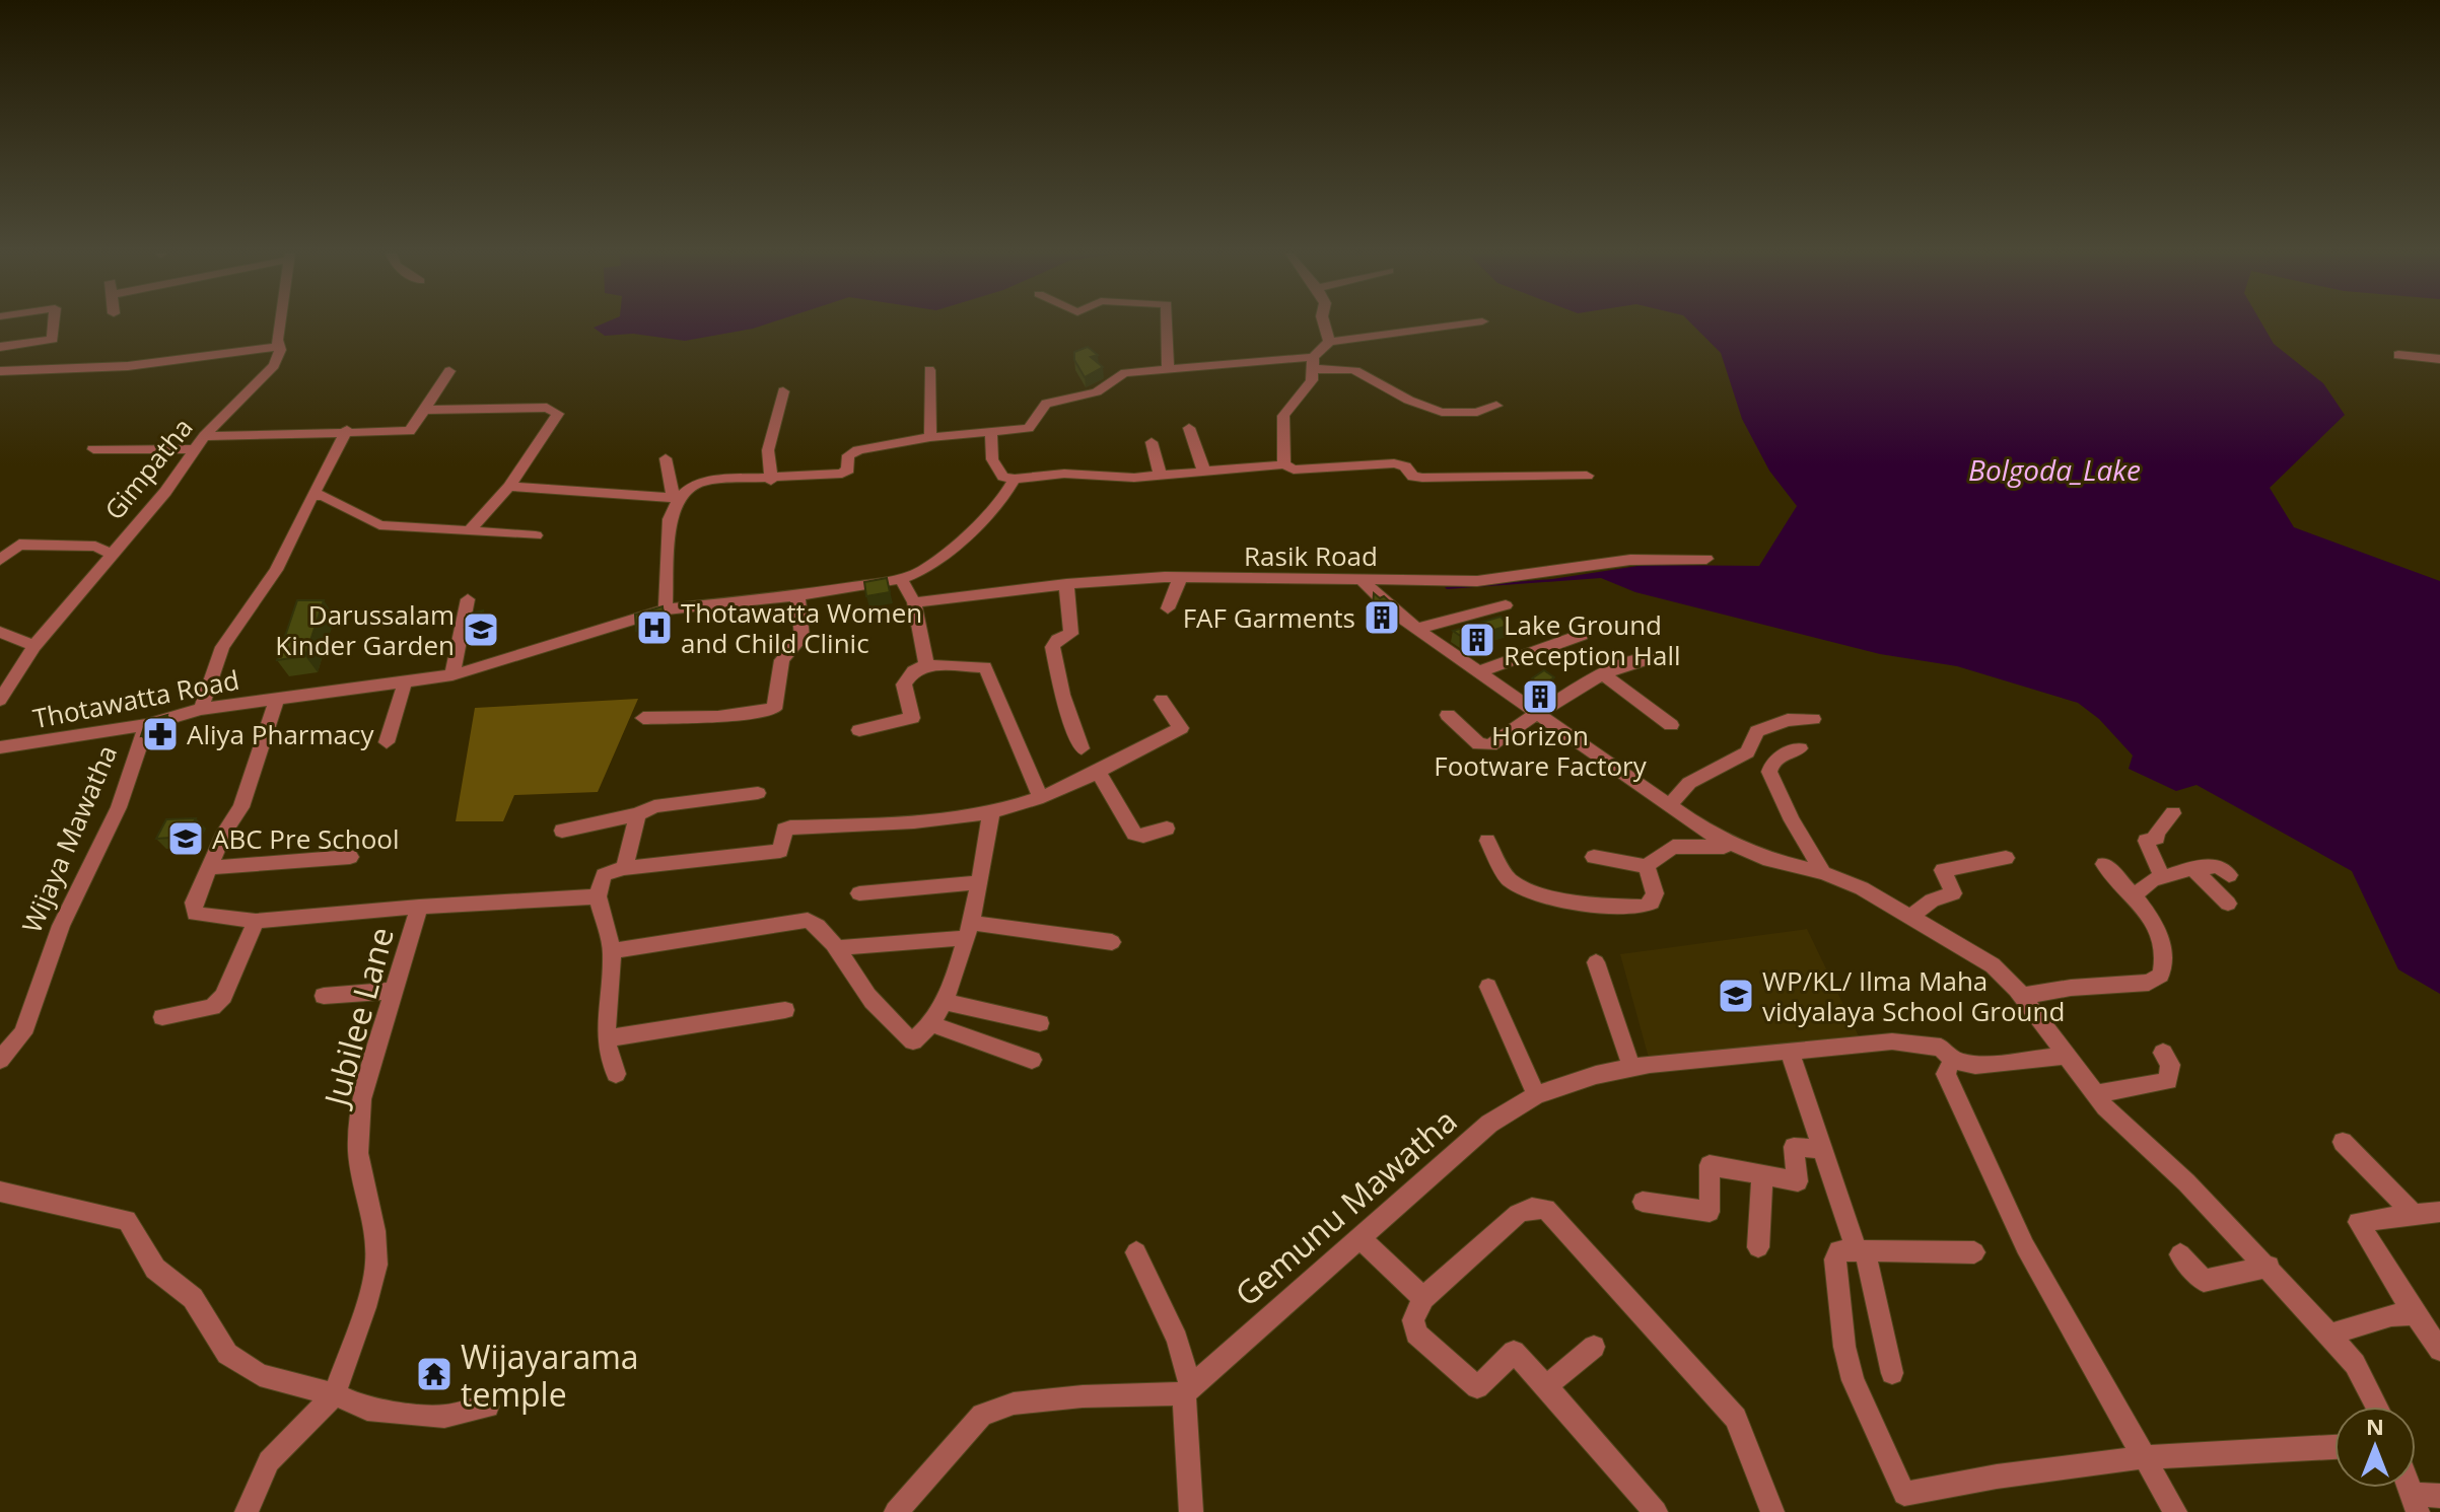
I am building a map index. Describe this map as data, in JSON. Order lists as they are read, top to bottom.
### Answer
{
  "streets": {
    "street": [
      "Gimpatha",
      "Rasik Road",
      "Thotawatta Road",
      "Wijaya Mawatha",
      "Jubilee Lane",
      "Gemunu Mawatha"
    ]
  },
  "crossings": [
    ["Thotawatta Road", "Wijaya Mawatha"],
    ["Thotawatta Road", "Jubilee Lane"]
  ],
  "water": ["Bolgoda_Lake"],
  "places": {
    "building": ["FAF Garments", "Lake Ground Reception Hall", "Horizon Footware Factory"],
    "hospital": ["Thotawatta Women and Child Clinic"],
    "school or university": ["Darussalam Kinder Garden", "ABC Pre School", "WP/KL/ Ilma Maha vidyalaya School Ground"],
    "pharmacy": ["Aliya Pharmacy"],
    "temple": ["Wijayarama temple"]
  },
  "north": "top"
}
